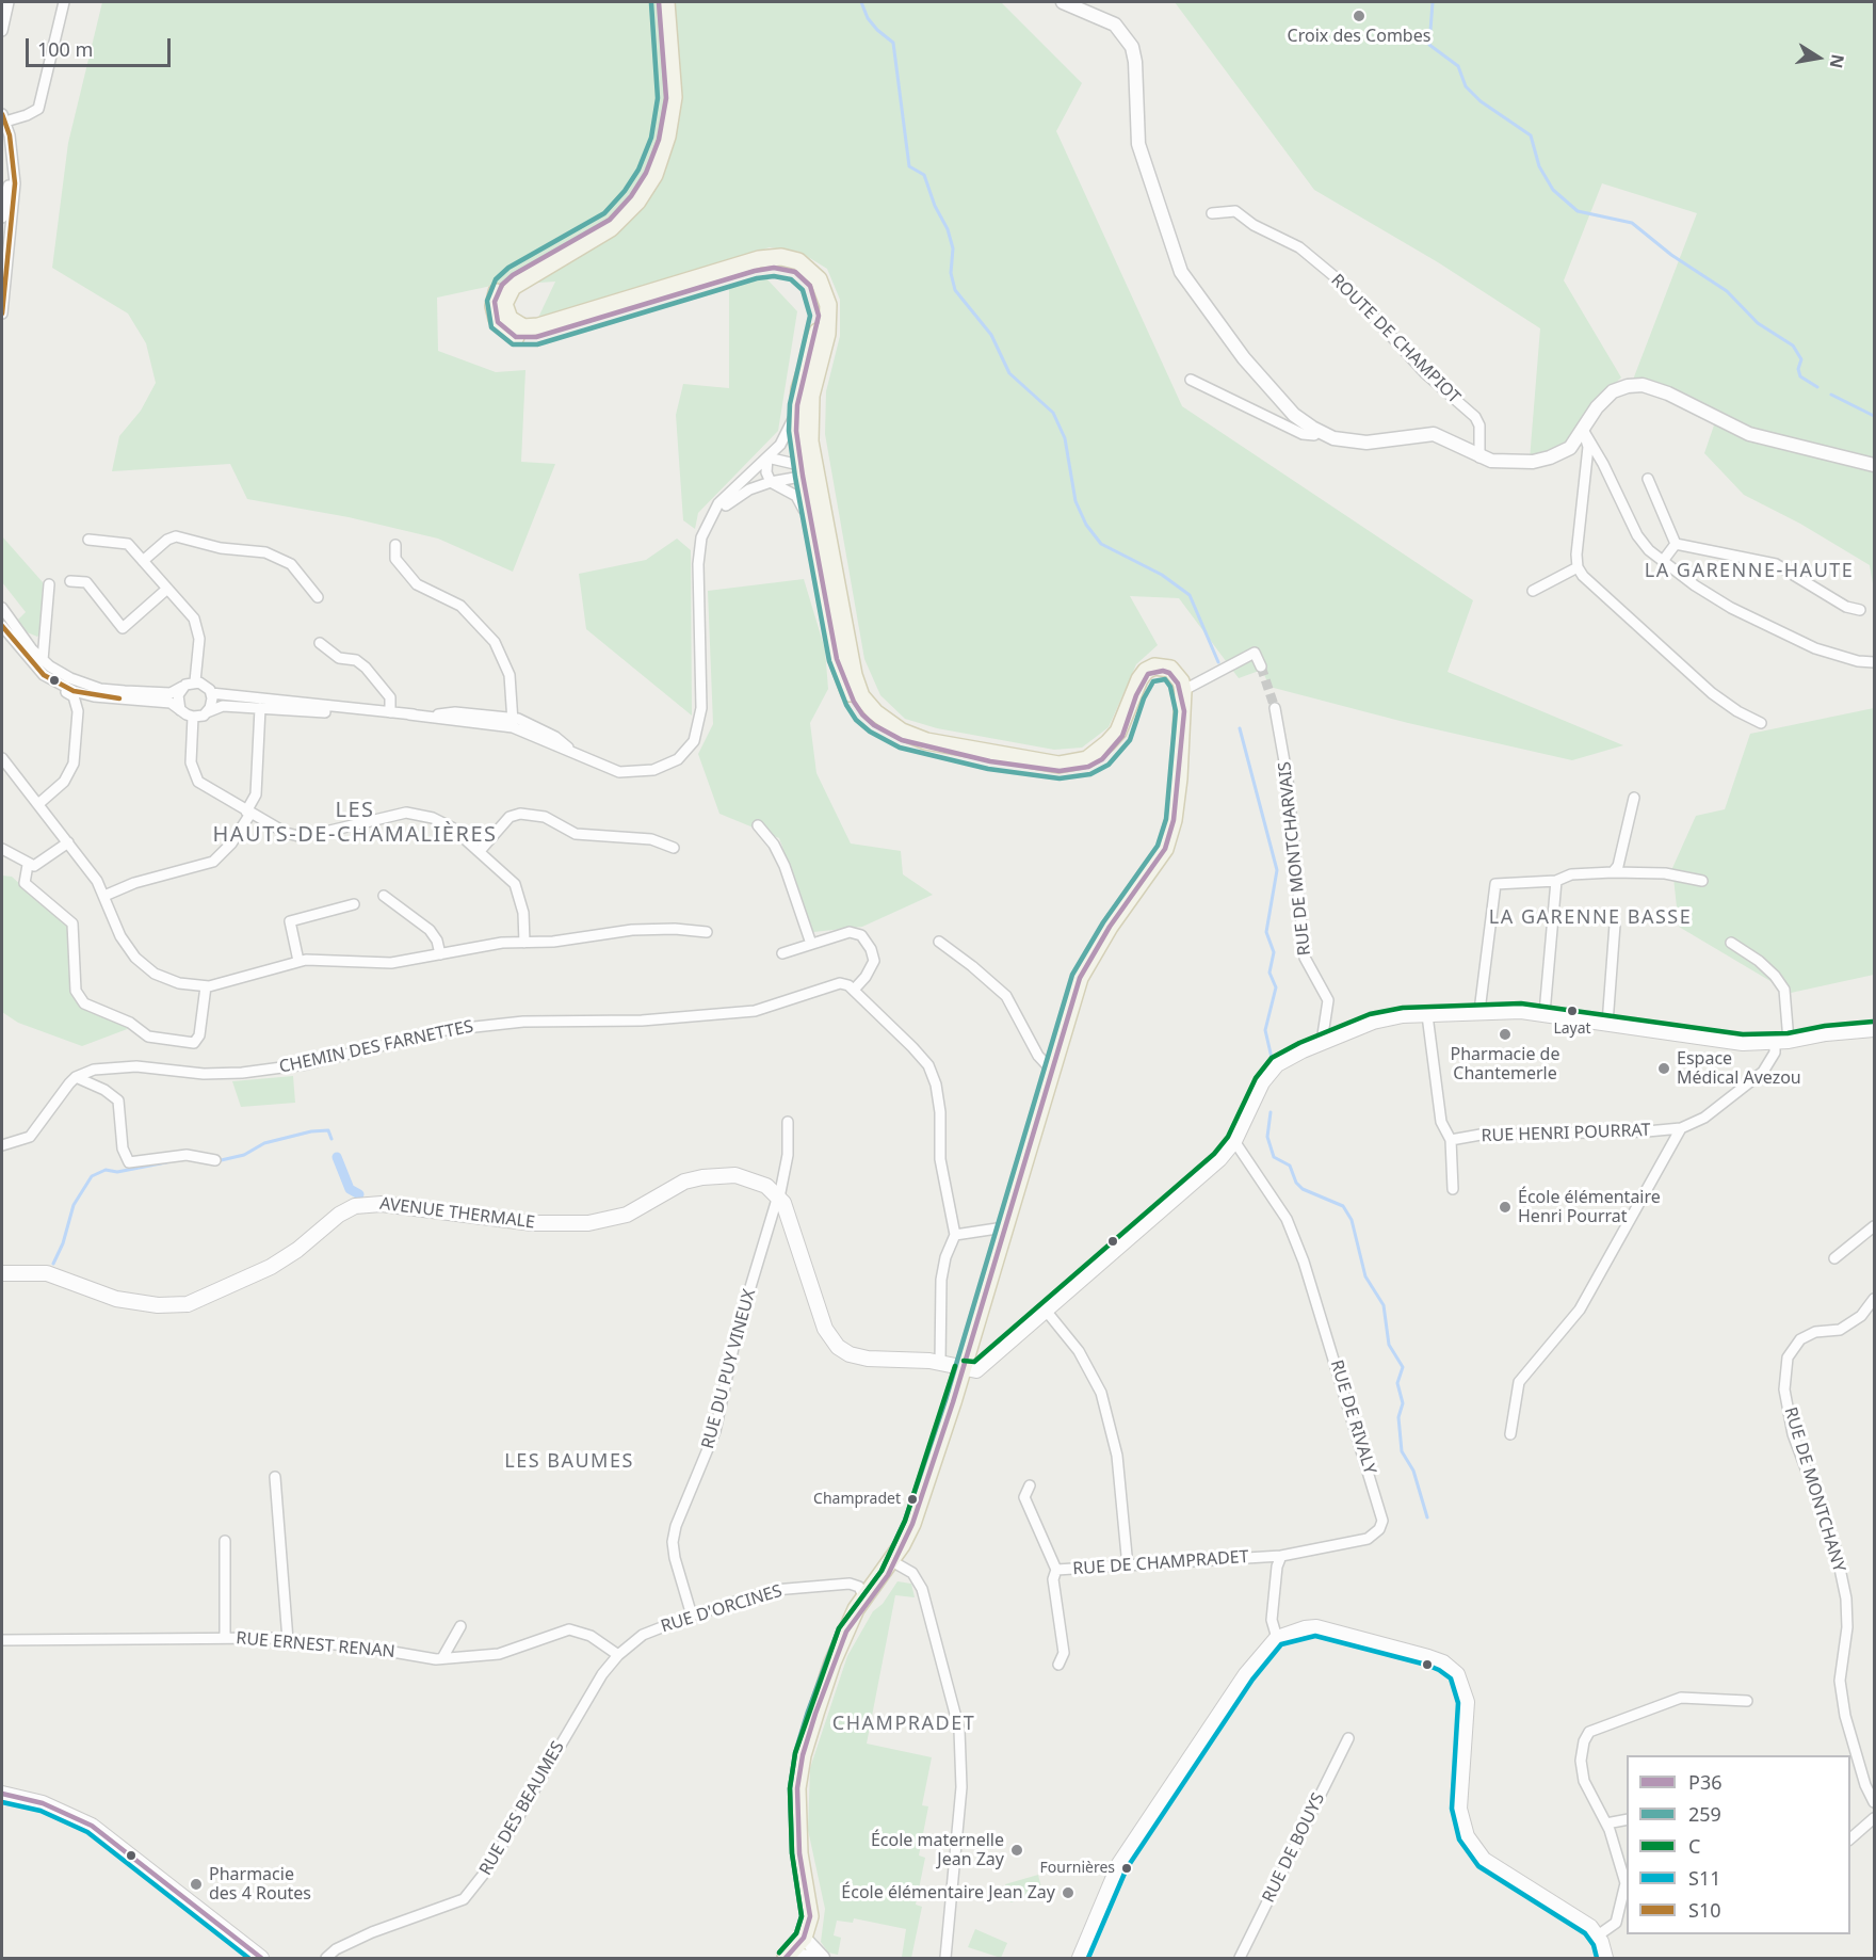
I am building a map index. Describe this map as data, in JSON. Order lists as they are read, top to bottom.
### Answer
{
  "streets": {
    "main road": ["AVENUE THERMALE"],
    "street": [
      "ROUTE DE CHAMPIOT",
      "RUE DE MONTCHARVAIS",
      "CHEMIN DES FARNETTES",
      "RUE HENRI POURRAT",
      "RUE DU PUY VINEUX",
      "RUE DE RIVALY",
      "RUE DE MONTCHANY",
      "RUE DE CHAMPRADET",
      "RUE D'ORCINES",
      "RUE ERNEST RENAN",
      "RUE DES BEAUMES",
      "RUE DE BOUYS"
    ]
  },
  "crossings": [
    ["AVENUE THERMALE", "RUE DU PUY VINEUX"],
    ["RUE DU PUY VINEUX", "RUE D'ORCINES"],
    ["RUE DE RIVALY", "RUE DE CHAMPRADET"],
    ["RUE D'ORCINES", "RUE ERNEST RENAN"],
    ["RUE D'ORCINES", "RUE DES BEAUMES"],
    ["RUE ERNEST RENAN", "RUE DES BEAUMES"]
  ],
  "districts": [
    "LA GARENNE-HAUTE",
    "LES HAUTS-DE-CHAMALIÈRES",
    "LA GARENNE BASSE",
    "LES BAUMES",
    "CHAMPRADET"
  ],
  "places": [
    "Croix des Combes",
    "Layat",
    "Pharmacie de Chantemerle",
    "Espace Médical Avezou",
    "École élémentaire Henri Pourrat",
    "Champradet",
    "École maternelle Jean Zay",
    "Fournières",
    "Pharmacie des 4 Routes",
    "École élémentaire Jean Zay"
  ],
  "lines": [
    "transit line P36",
    "transit line 259",
    "transit line S10",
    "transit line C",
    "transit line S11"
  ],
  "legend": [
    "P36",
    "259",
    "C",
    "S11",
    "S10"
  ],
  "scale_bar": "100 m",
  "north": "right"
}
